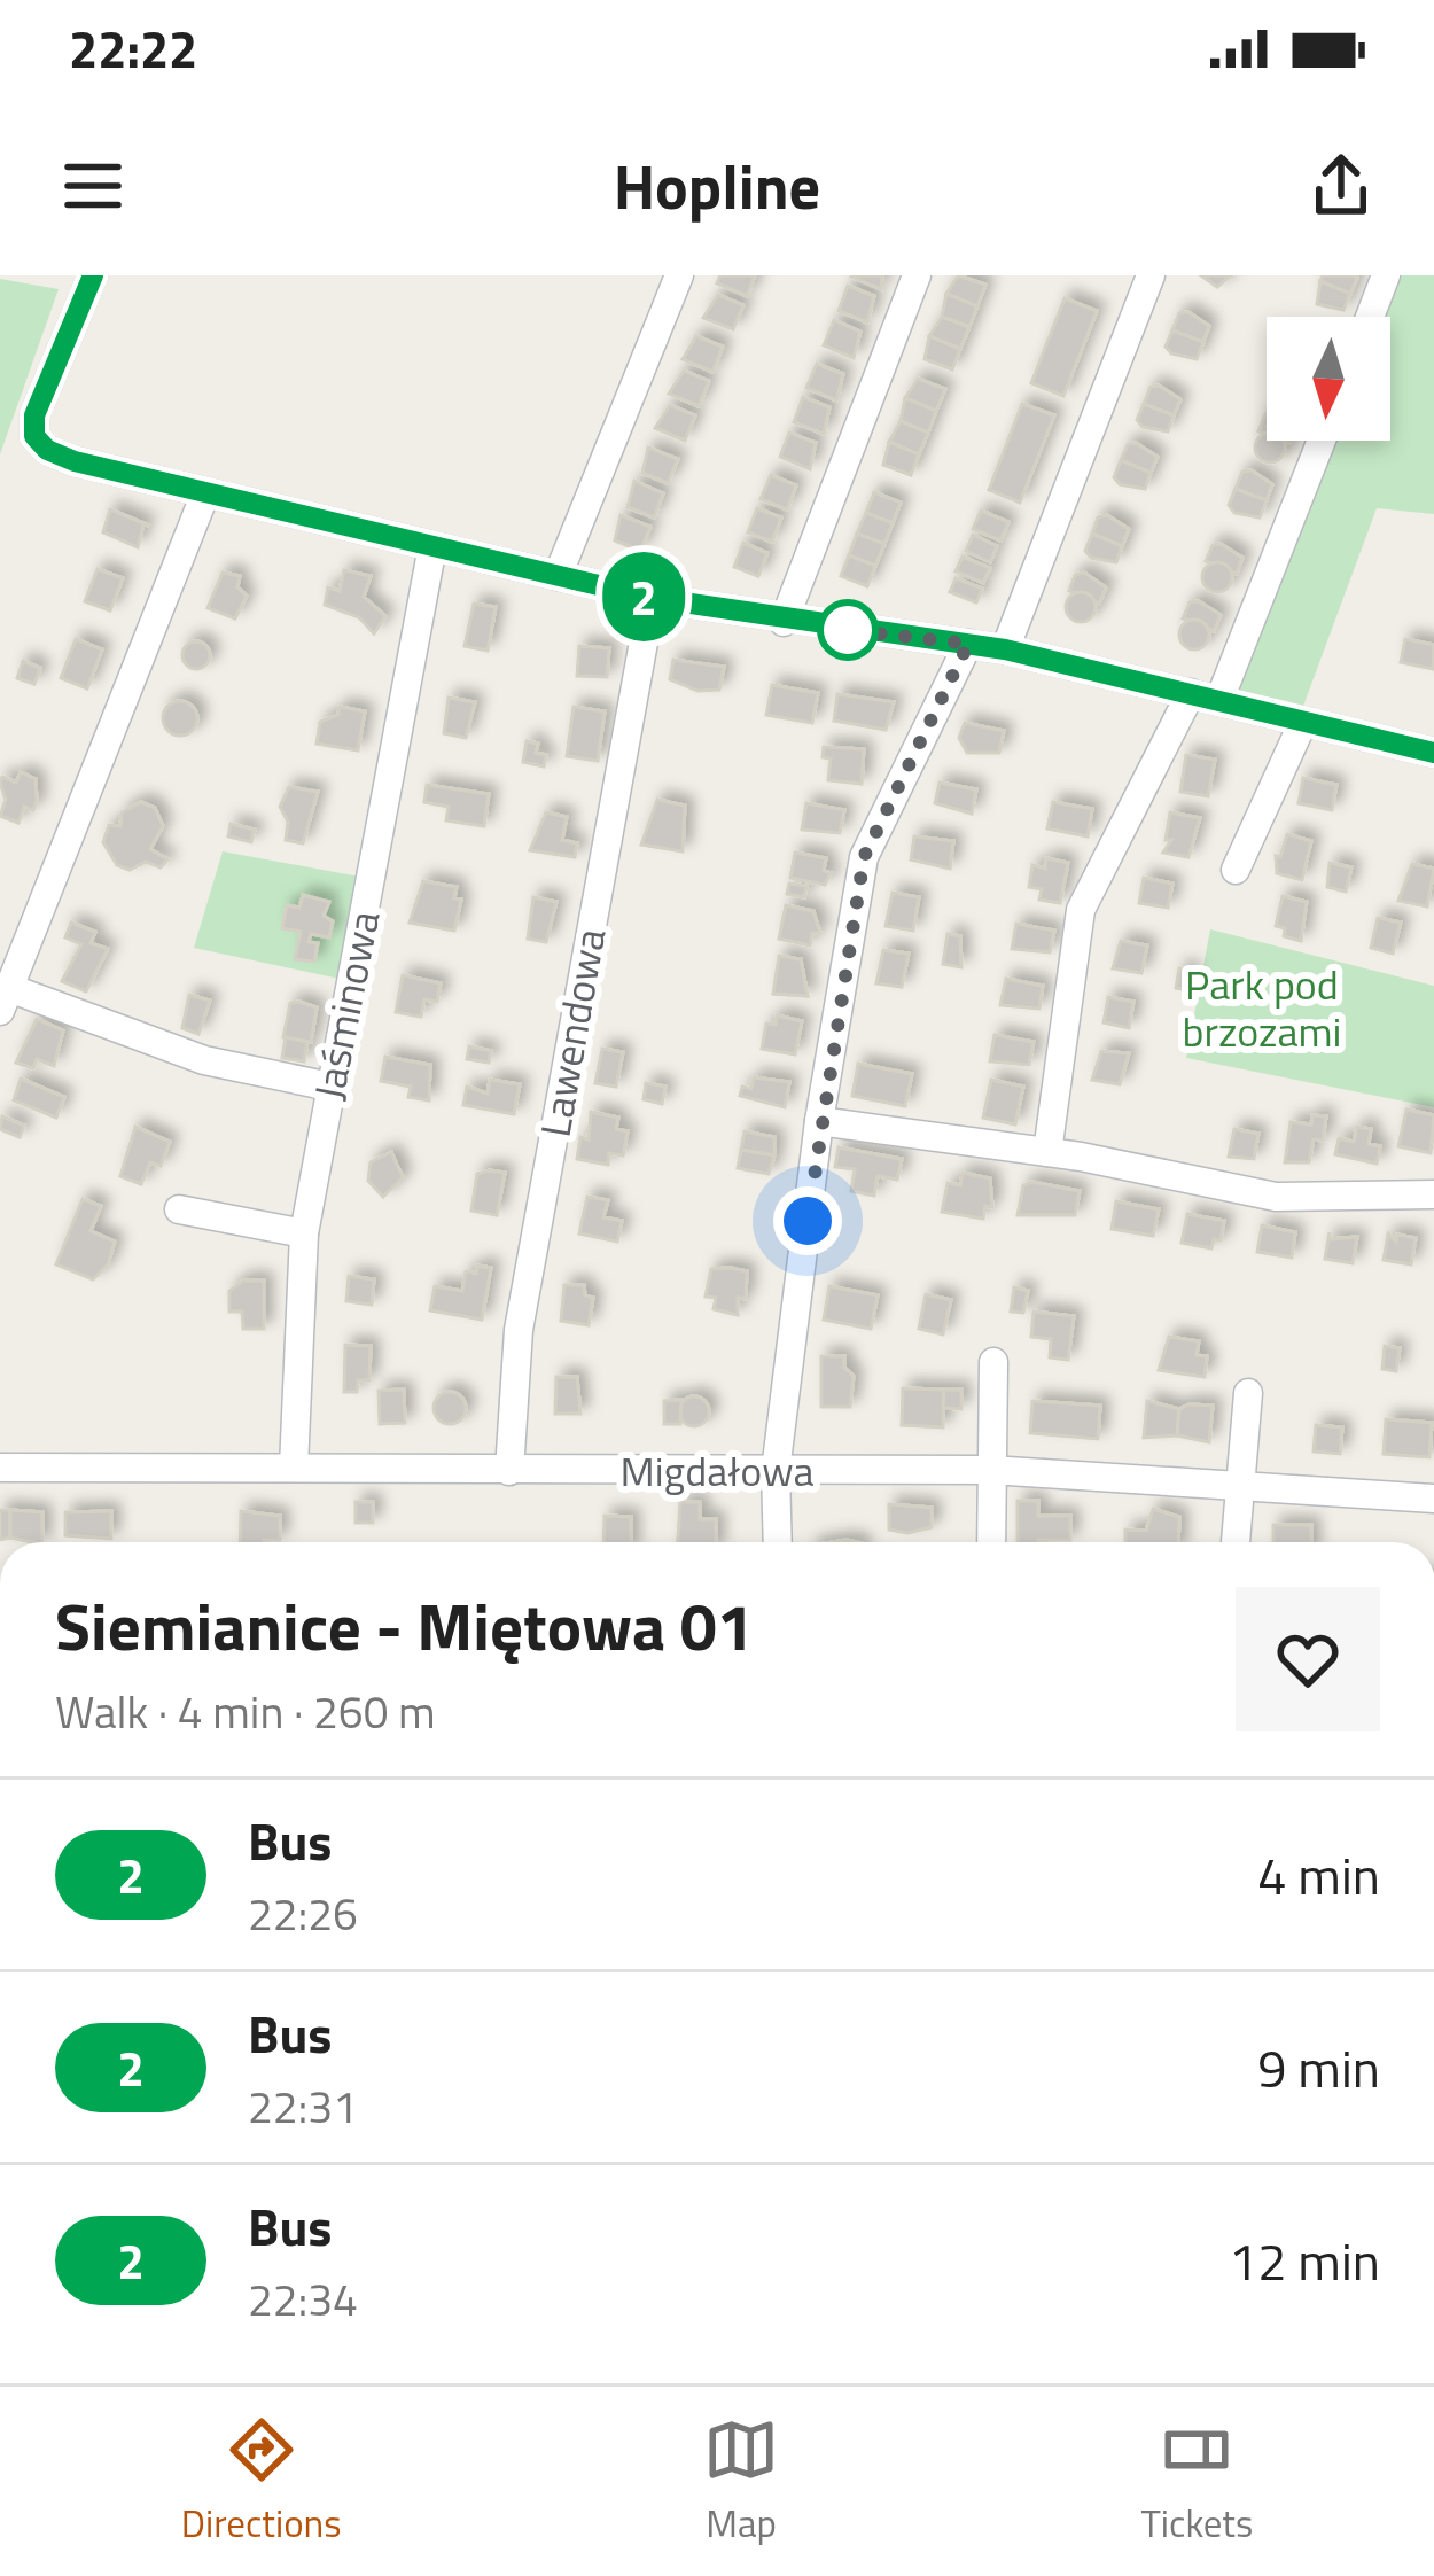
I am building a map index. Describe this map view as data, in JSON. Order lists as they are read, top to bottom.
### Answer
{
  "streets": {
    "street": ["Jaśminowa", "Lawendowa", "Migdałowa"]
  },
  "crossings": [
    ["Jaśminowa", "Migdałowa"],
    ["Lawendowa", "Migdałowa"]
  ],
  "parks": ["Park pod brzozami"],
  "lines": ["bus line 2"],
  "north": "bottom",
  "page": {
    "status": "22:22",
    "header": "Hopline",
    "on_map": "2",
    "heading": ["Siemianice - Miętowa 01", "Walk · 4 min · 260 m"],
    "list": [
      {
        "mark": "2",
        "name": "Bus",
        "note": "22:26",
        "value": "4 min"
      },
      {
        "mark": "2",
        "name": "Bus",
        "note": "22:31",
        "value": "9 min"
      },
      {
        "mark": "2",
        "name": "Bus",
        "note": "22:34",
        "value": "12 min"
      }
    ],
    "tabs": ["Directions", "Map", "Tickets"]
  }
}
